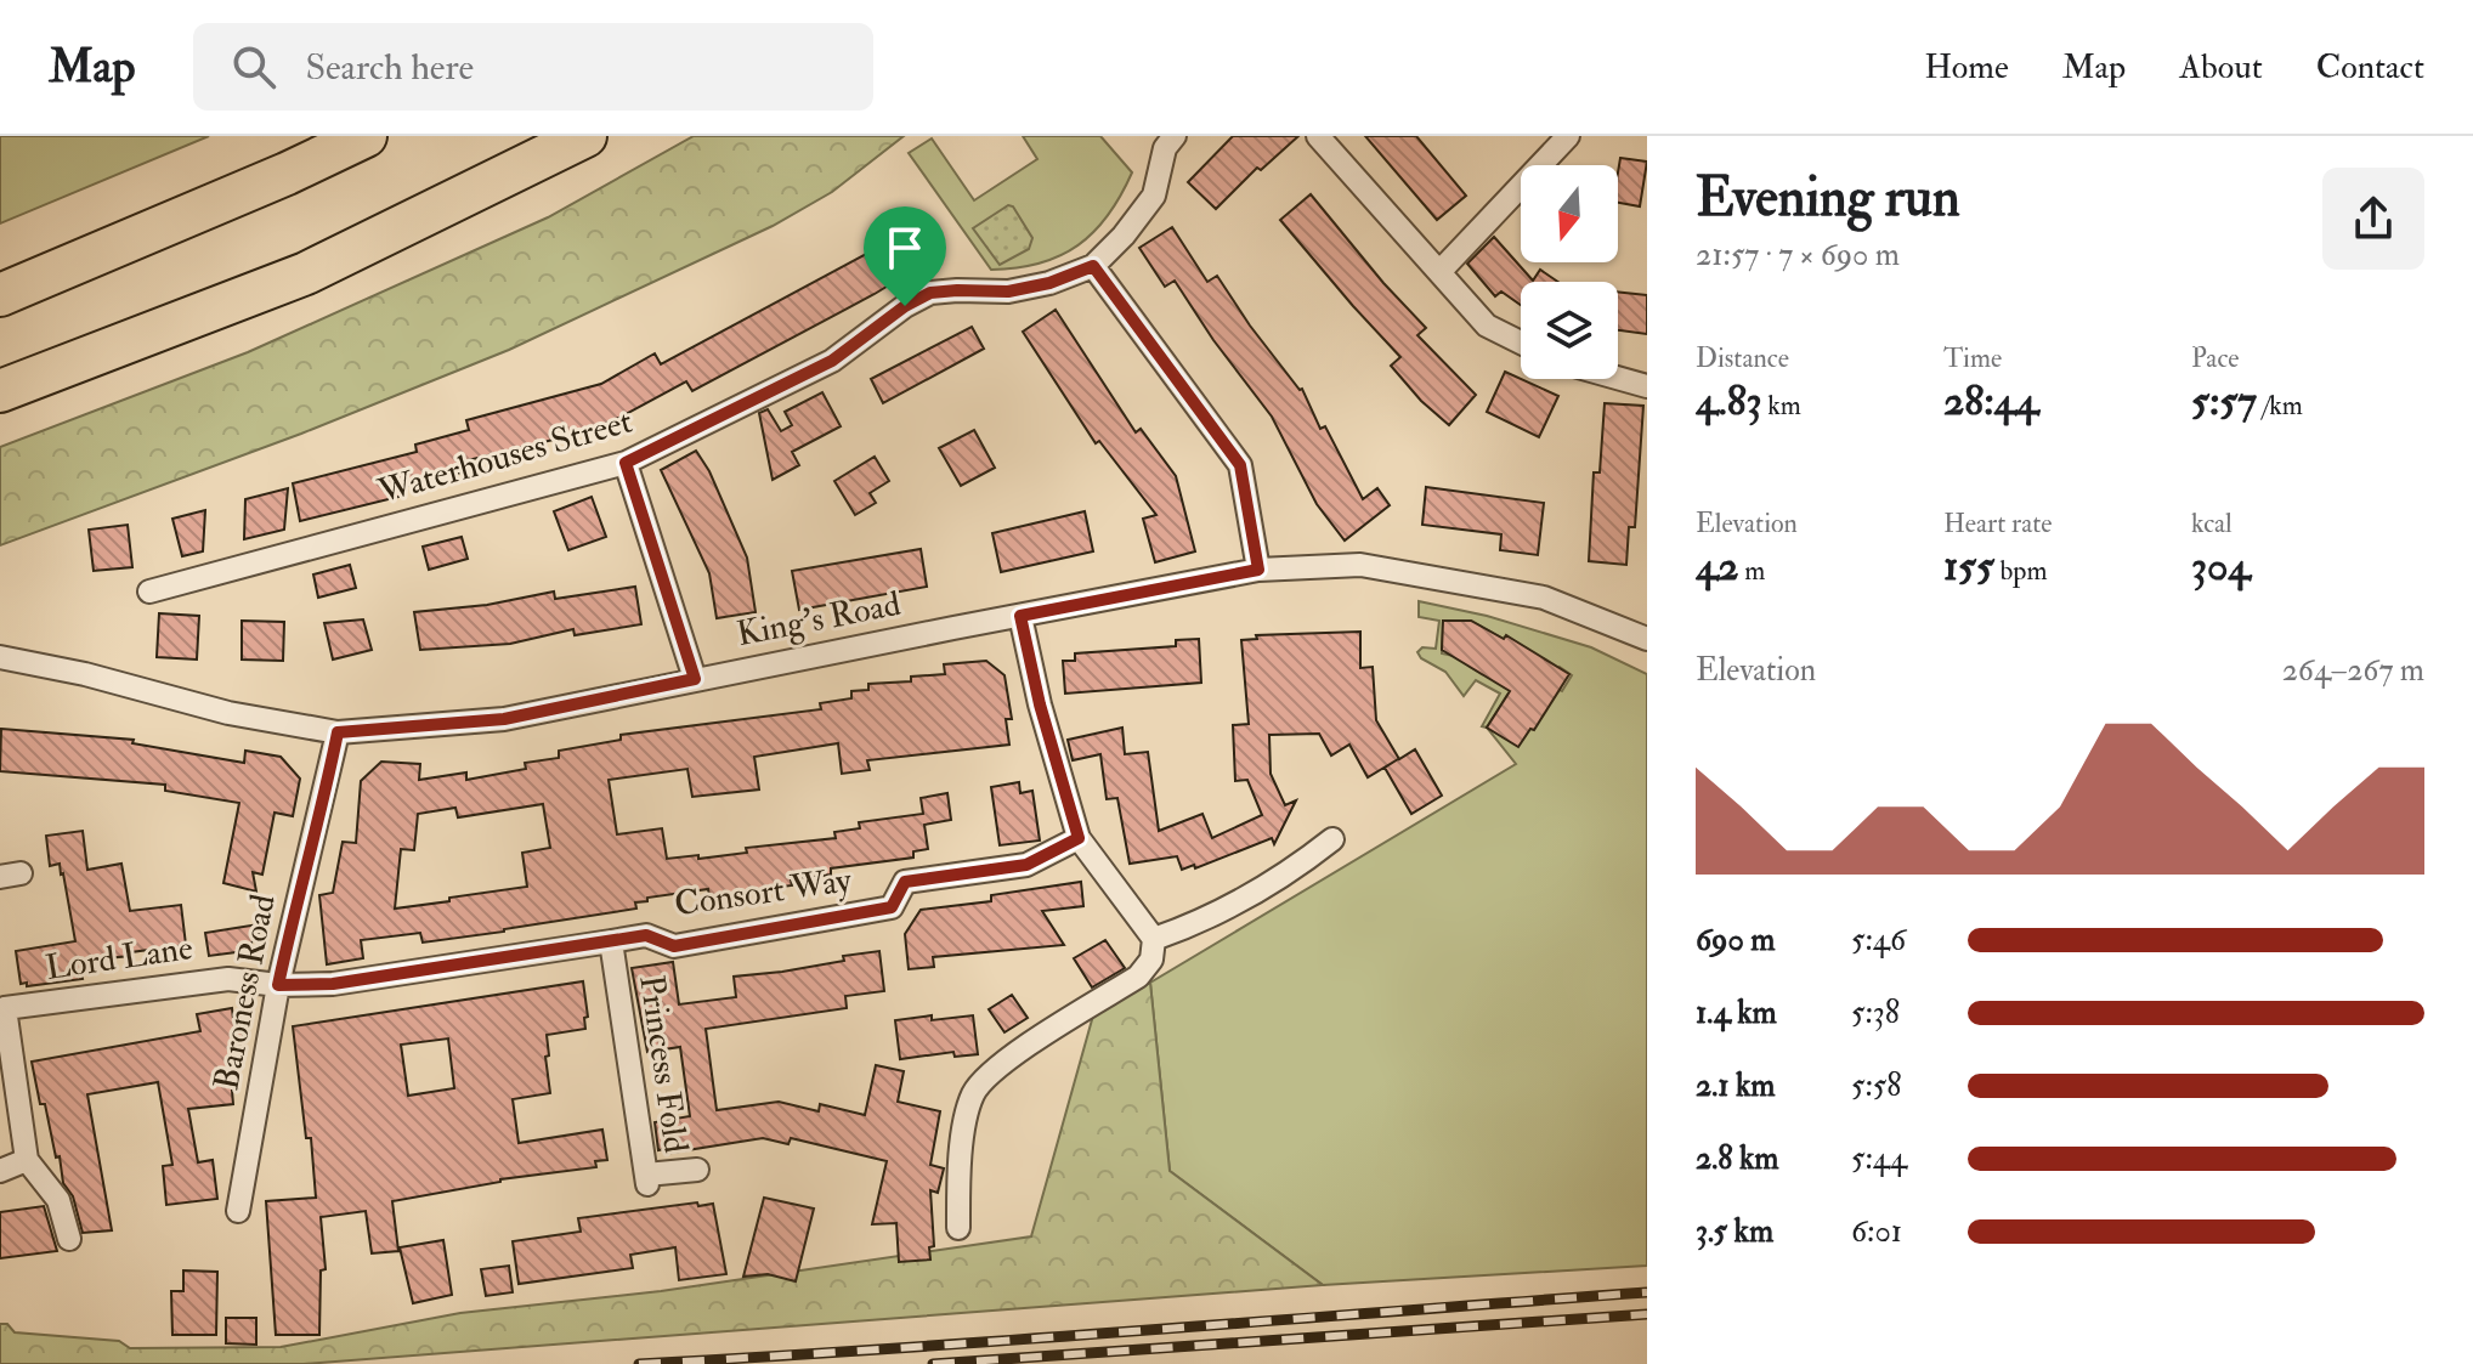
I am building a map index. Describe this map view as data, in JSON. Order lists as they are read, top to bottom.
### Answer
{
  "streets": {
    "street": [
      "Waterhouses Street",
      "King's Road",
      "Consort Way",
      "Lord Lane",
      "Baroness Road",
      "Princess Fold"
    ]
  },
  "crossings": [
    ["King's Road", "Baroness Road"],
    ["Consort Way", "Princess Fold"],
    ["Lord Lane", "Baroness Road"],
    ["Lord Lane", "Princess Fold"],
    ["Baroness Road", "Princess Fold"]
  ],
  "north": "bottom",
  "page": {
    "header": "Map",
    "search": "Search here",
    "nav": [
      "Home",
      "Map",
      "About",
      "Contact"
    ],
    "heading": ["Evening run", "21:57 · 7 × 690 m"],
    "stats": [
      ["Distance", "4.83 km"],
      ["Time", "28:44"],
      ["Pace", "5:57 /km"],
      ["Elevation", "42 m"],
      ["Heart rate", "155 bpm"],
      ["kcal", "304"]
    ],
    "chart": ["Elevation", "264–267 m"],
    "list": [
      {
        "name": "690 m",
        "note": "5:46"
      },
      {
        "name": "1.4 km",
        "note": "5:38"
      },
      {
        "name": "2.1 km",
        "note": "5:58"
      },
      {
        "name": "2.8 km",
        "note": "5:44"
      },
      {
        "name": "3.5 km",
        "note": "6:01"
      }
    ]
  }
}
